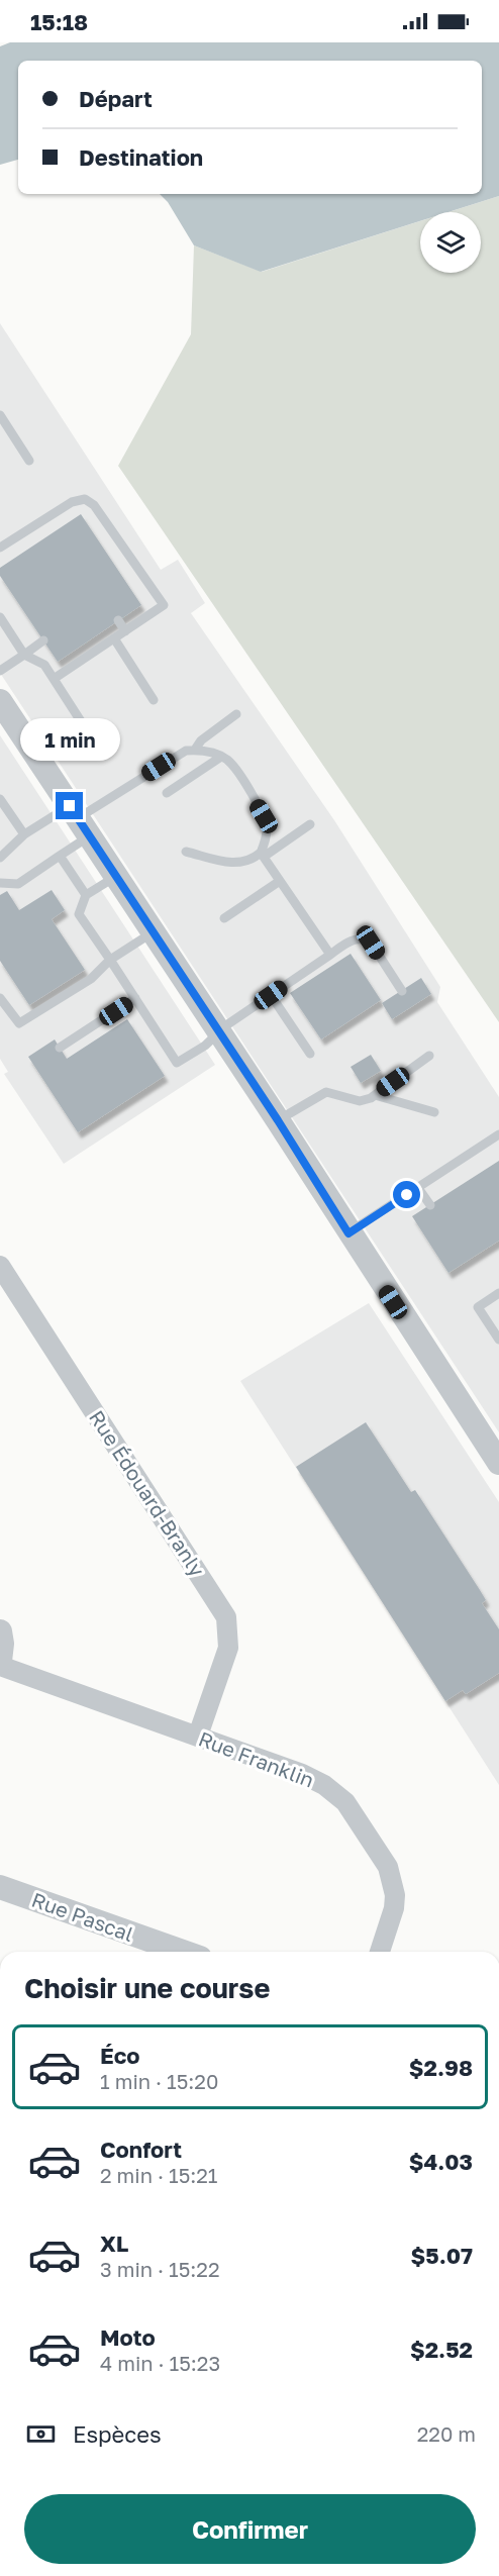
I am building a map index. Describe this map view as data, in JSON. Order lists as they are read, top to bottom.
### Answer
{
  "streets": {
    "street": ["Rue Édouard-Branly", "Rue Franklin", "Rue Pascal"]
  },
  "crossings": [
    ["Rue Édouard-Branly", "Rue Franklin"]
  ],
  "page": {
    "status": "15:18",
    "banner": ["Départ", "Destination"],
    "bubble": "1 min",
    "heading": "Choisir une course",
    "list": [
      {
        "name": "Éco",
        "note": "1 min · 15:20",
        "value": "$2.98"
      },
      {
        "name": "Confort",
        "note": "2 min · 15:21",
        "value": "$4.03"
      },
      {
        "name": "XL",
        "note": "3 min · 15:22",
        "value": "$5.07"
      },
      {
        "name": "Moto",
        "note": "4 min · 15:23",
        "value": "$2.52"
      }
    ],
    "pay": ["Espèces", "220 m"],
    "buttons": "Confirmer"
  }
}
